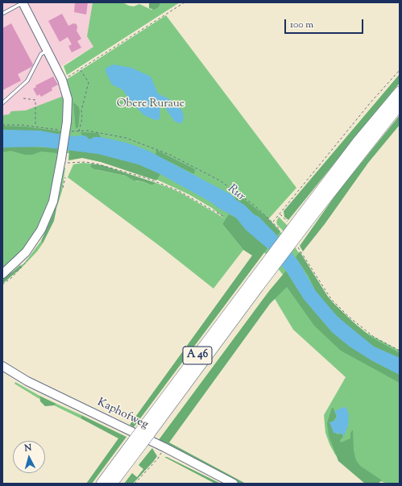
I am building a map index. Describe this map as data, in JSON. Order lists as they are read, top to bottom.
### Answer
{
  "streets": {
    "highway": ["A 46"],
    "main road": ["Kaphofweg"]
  },
  "water": ["Rur"],
  "parks": ["Obere Ruraue"],
  "scale_bar": "100 m",
  "north": "top"
}
